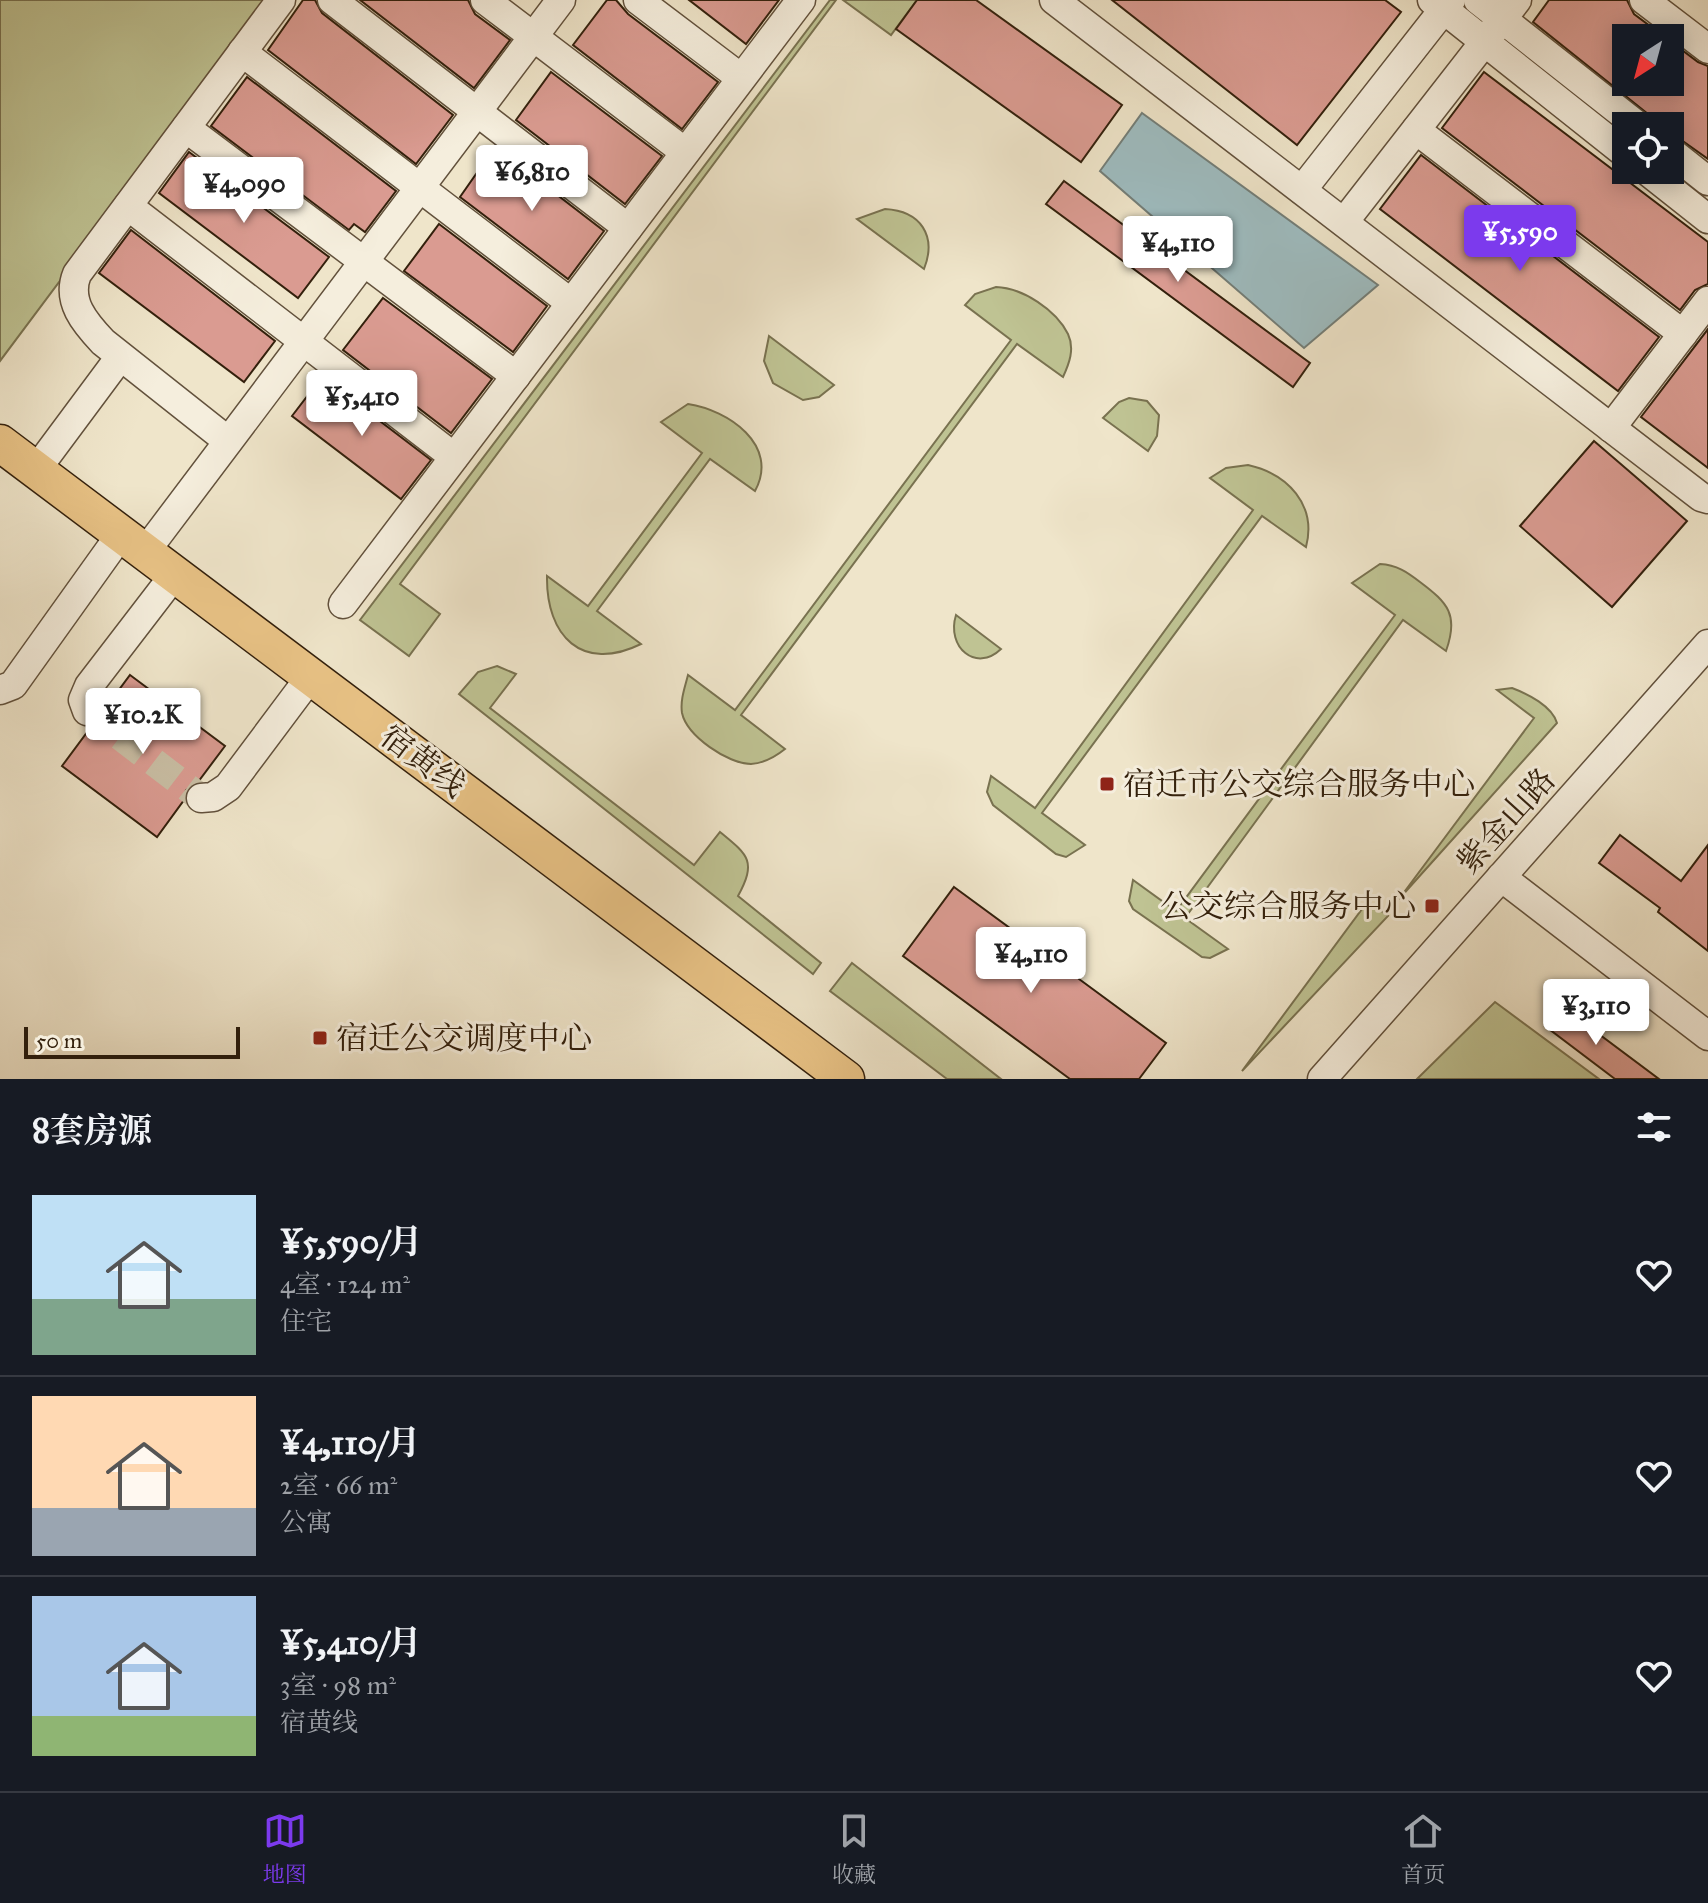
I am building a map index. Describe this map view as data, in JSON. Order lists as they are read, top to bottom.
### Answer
{
  "streets": {
    "main road": ["宿黄线"],
    "street": ["紫金山路"]
  },
  "places": {
    "transit": ["宿迁市公交综合服务中心", "公交综合服务中心", "宿迁公交调度中心"]
  },
  "scale_bar": "50 m",
  "north": "bottom left",
  "page": {
    "price": [
      "¥6,810",
      "¥4,090",
      "¥5,590",
      "¥4,110",
      "¥5,410",
      "¥10.2K",
      "¥4,110",
      "¥3,110"
    ],
    "scale": "50 m",
    "heading": "8套房源",
    "list": [
      {
        "name": "¥5,590/月",
        "note": "4室 · 124 m² · 住宅"
      },
      {
        "name": "¥4,110/月",
        "note": "2室 · 66 m² · 公寓"
      },
      {
        "name": "¥5,410/月",
        "note": "3室 · 98 m² · 宿黄线"
      }
    ],
    "tabs": ["地图", "收藏", "首页"]
  }
}
